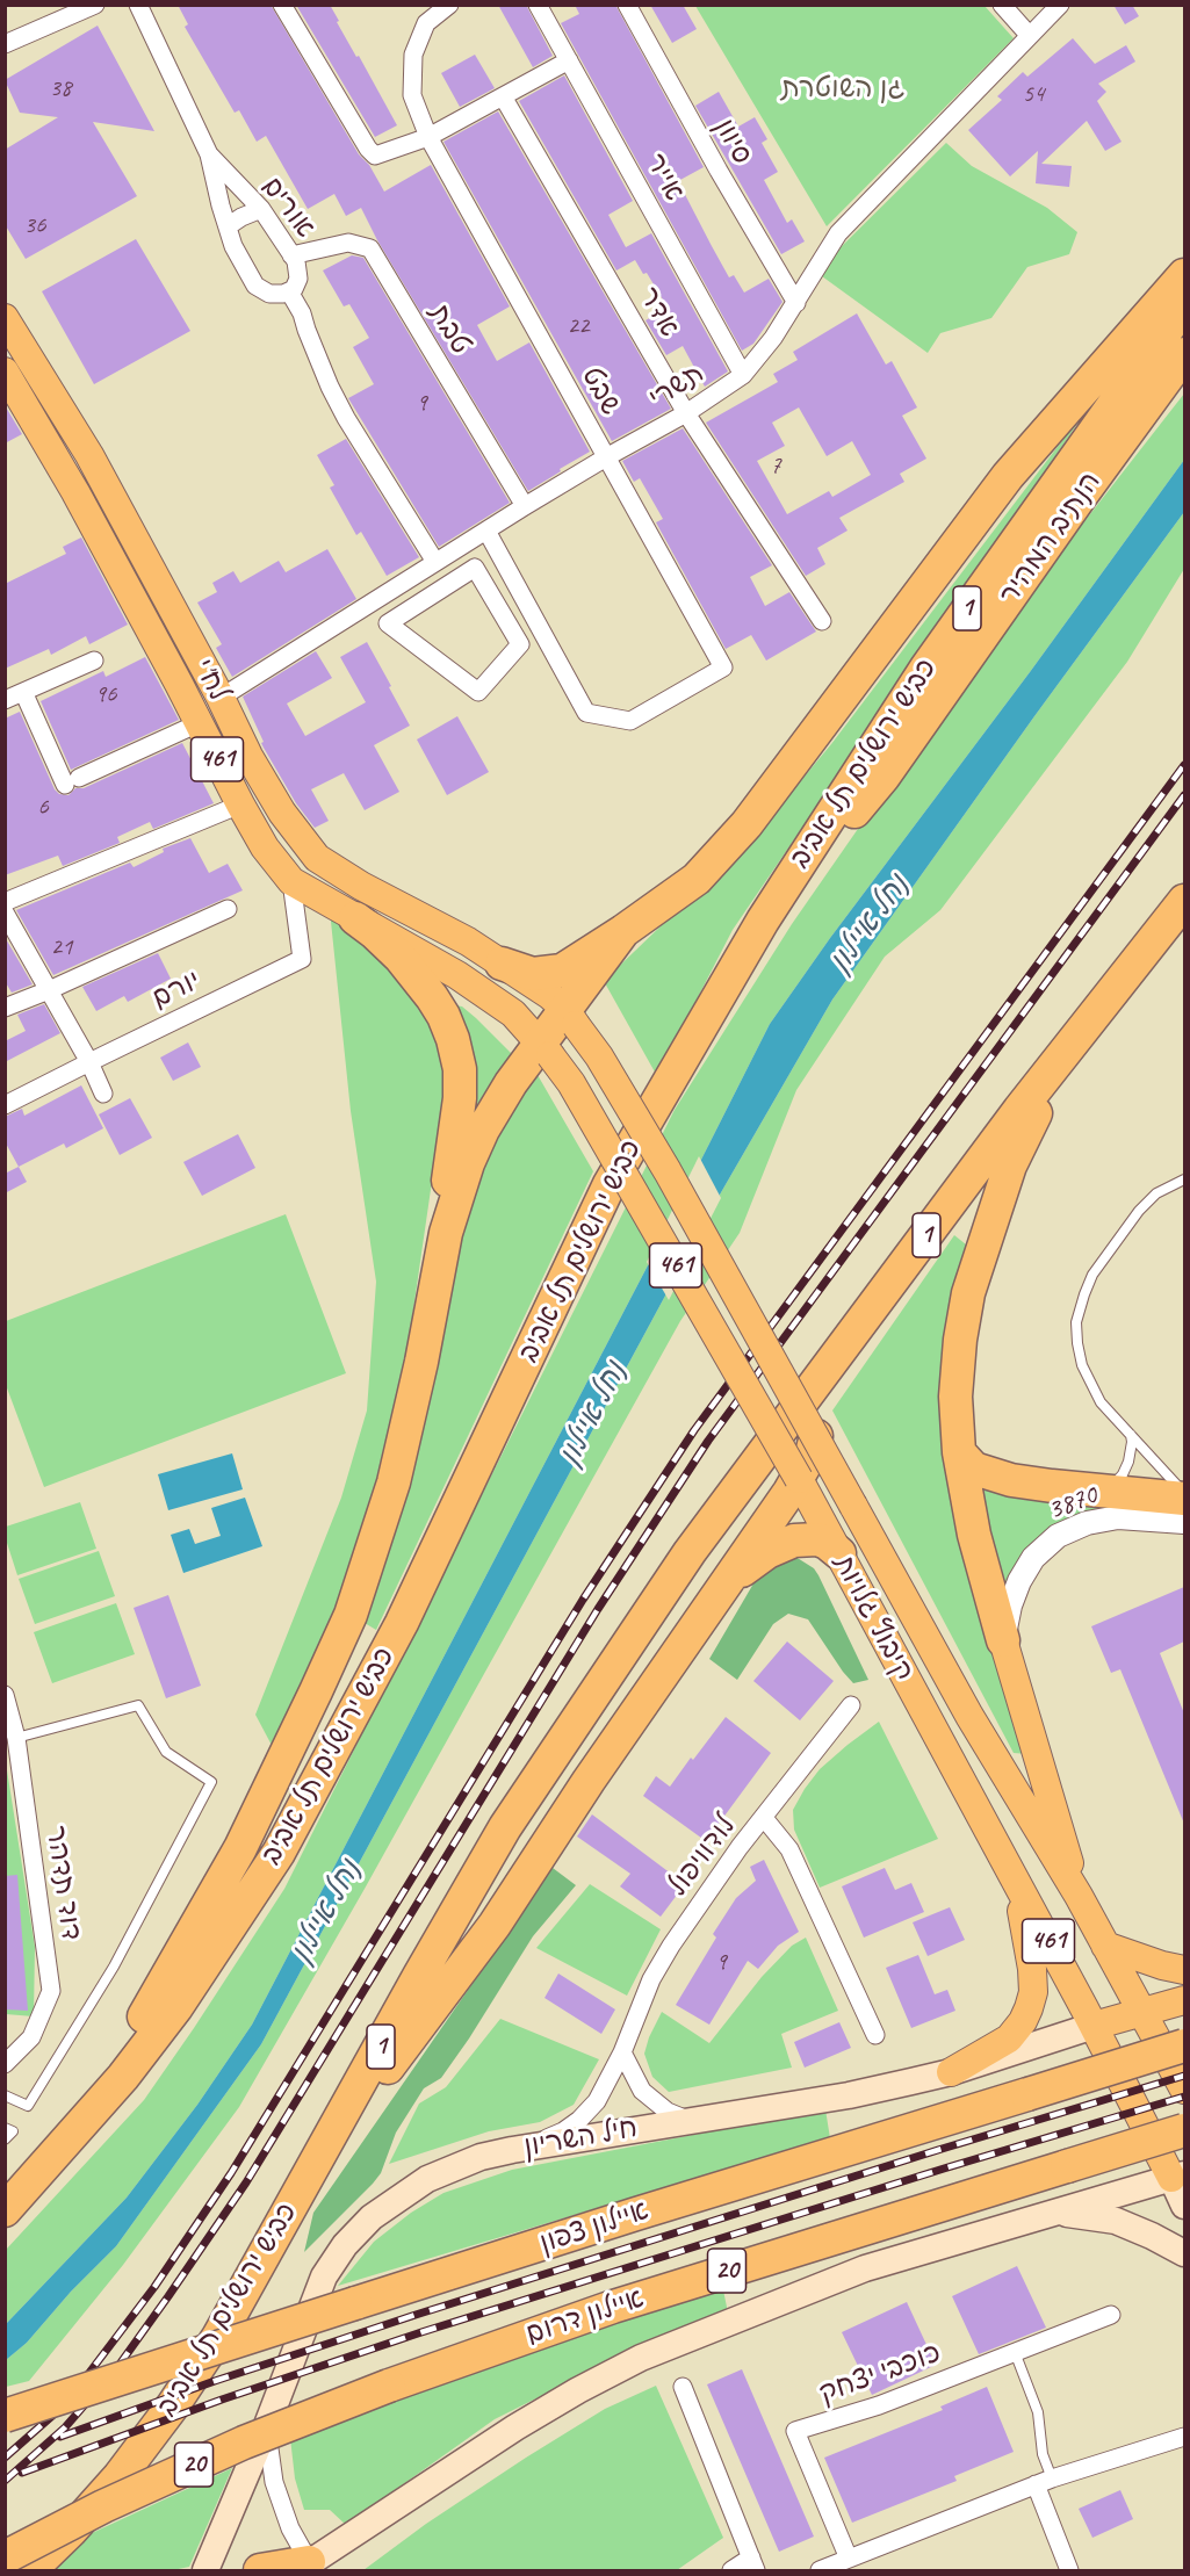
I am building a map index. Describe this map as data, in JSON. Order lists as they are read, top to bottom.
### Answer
{
  "streets": {
    "highway": [
      "הנתיב המהיר",
      "1",
      "כביש ירושלים תל אביב",
      "איילון צפון",
      "20",
      "איילון דרום"
    ],
    "main road": [
      "לח\"י",
      "461",
      "קיבוץ גלויות",
      "חיל השריון"
    ],
    "street": [
      "סיוון",
      "אייר",
      "אורים",
      "אדר",
      "טבת",
      "תשרי",
      "שבט",
      "יורם",
      "3870",
      "לודוויפול",
      "דוד תדהר",
      "כוכבי יצחק"
    ]
  },
  "crossings": [
    ["סיוון", "תשרי"],
    ["אייר", "תשרי"],
    ["אורים", "טבת"],
    ["אדר", "תשרי"],
    ["טבת", "תשרי"],
    ["תשרי", "שבט"],
    ["תשרי", "לח\"י"],
    ["הנתיב המהיר", "כביש ירושלים תל אביב"],
    ["לח\"י", "יורם"],
    ["לח\"י", "קיבוץ גלויות"],
    ["קיבוץ גלויות", "חיל השריון"],
    ["לודוויפול", "חיל השריון"]
  ],
  "water": ["נחל איילון"],
  "parks": ["גן השוטרת"],
  "house_numbers": [
    "38",
    "54",
    "36",
    "22",
    "9",
    "7",
    "96",
    "6",
    "21",
    "9"
  ]
}
